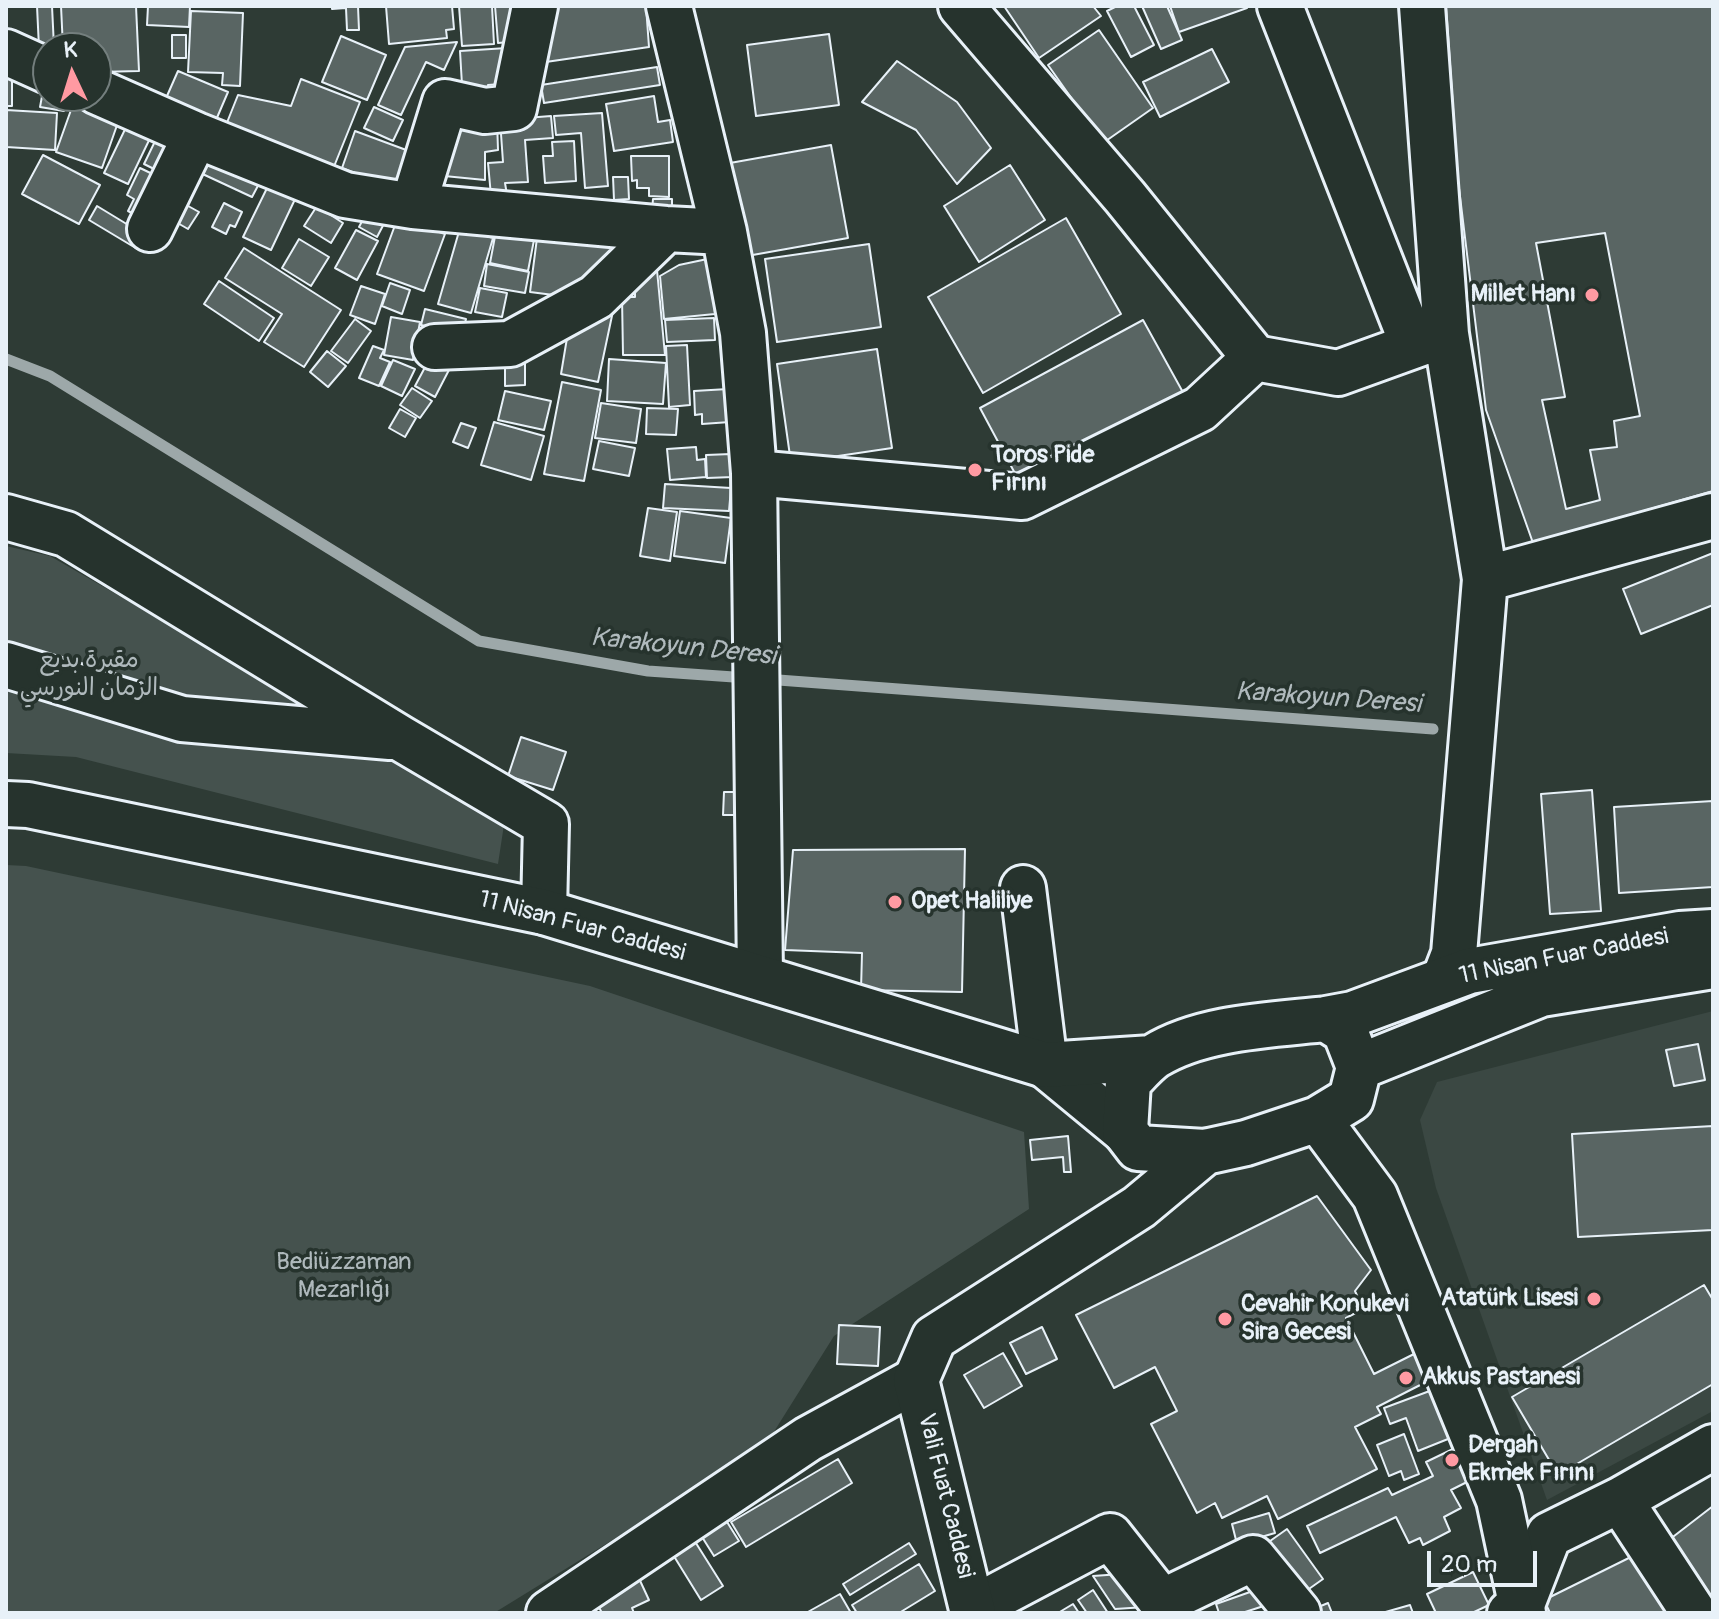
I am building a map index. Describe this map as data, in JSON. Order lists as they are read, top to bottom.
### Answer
{
  "streets": {
    "street": ["11 Nisan Fuar Caddesi", "Vali Fuat Caddesi"]
  },
  "water": ["Karakoyun Deresi"],
  "parks": ["مقبرة بديع الزمان النورسي", "Bediüzzaman Mezarlığı"],
  "places": [
    "Millet Hanı",
    "Toros Pide Fırını",
    "Opet Haliliye",
    "Atatürk Lisesi",
    "Cevahir Konukevi Sira Gecesi",
    "Akkus Pastanesi",
    "Dergah Ekmek Fırını"
  ],
  "scale_bar": "20 m",
  "north": "top"
}
